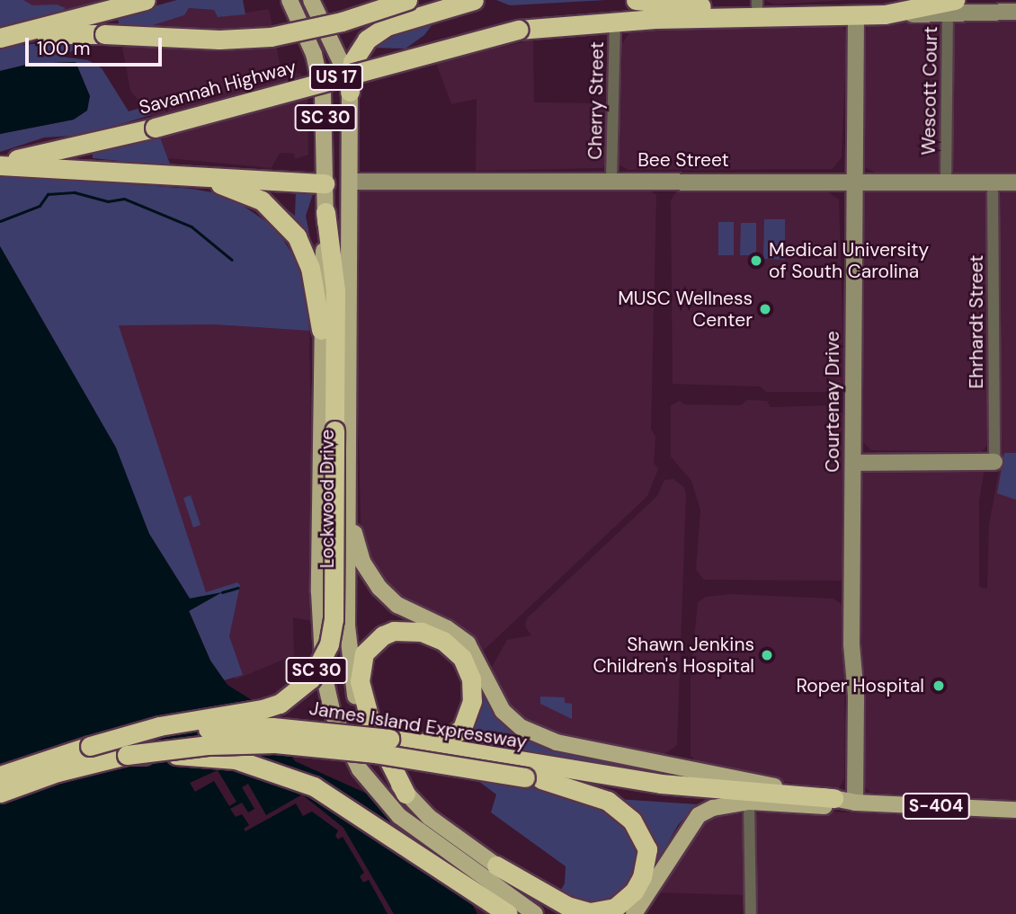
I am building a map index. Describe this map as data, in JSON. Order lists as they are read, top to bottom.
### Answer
{
  "streets": {
    "highway": [
      "US 17",
      "Savannah Highway",
      "SC 30",
      "James Island Expressway"
    ],
    "main road": ["Lockwood Drive", "S-404"],
    "street": [
      "Wescott Court",
      "Cherry Street",
      "Bee Street",
      "Ehrhardt Street",
      "Courtenay Drive"
    ]
  },
  "crossings": [
    ["US 17", "Savannah Highway"],
    ["US 17", "Wescott Court"],
    ["US 17", "Cherry Street"],
    ["US 17", "Courtenay Drive"],
    ["Savannah Highway", "Cherry Street"],
    ["Wescott Court", "Bee Street"],
    ["Cherry Street", "Bee Street"],
    ["SC 30", "Lockwood Drive"],
    ["SC 30", "James Island Expressway"],
    ["Bee Street", "Ehrhardt Street"],
    ["Bee Street", "Courtenay Drive"],
    ["Bee Street", "Lockwood Drive"],
    ["Courtenay Drive", "S-404"],
    ["James Island Expressway", "S-404"]
  ],
  "places": [
    "Medical University of South Carolina",
    "MUSC Wellness Center",
    "Shawn Jenkins Children's Hospital",
    "Roper Hospital"
  ],
  "scale_bar": "100 m"
}
